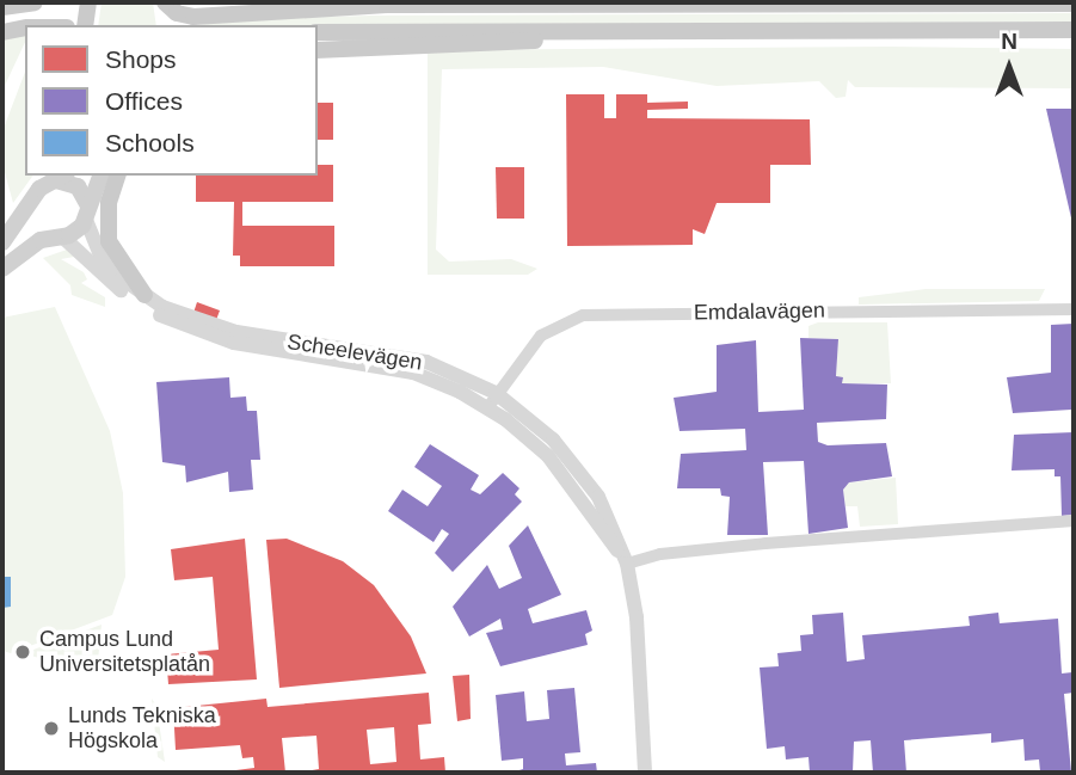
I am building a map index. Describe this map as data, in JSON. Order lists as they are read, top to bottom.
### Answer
{
  "streets": {
    "street": ["Emdalavägen", "Scheelevägen"]
  },
  "crossings": [
    ["Emdalavägen", "Scheelevägen"]
  ],
  "places": ["Campus Lund Universitetsplatån", "Lunds Tekniska Högskola"],
  "legend": ["Shops", "Offices", "Schools"],
  "north": "top"
}
